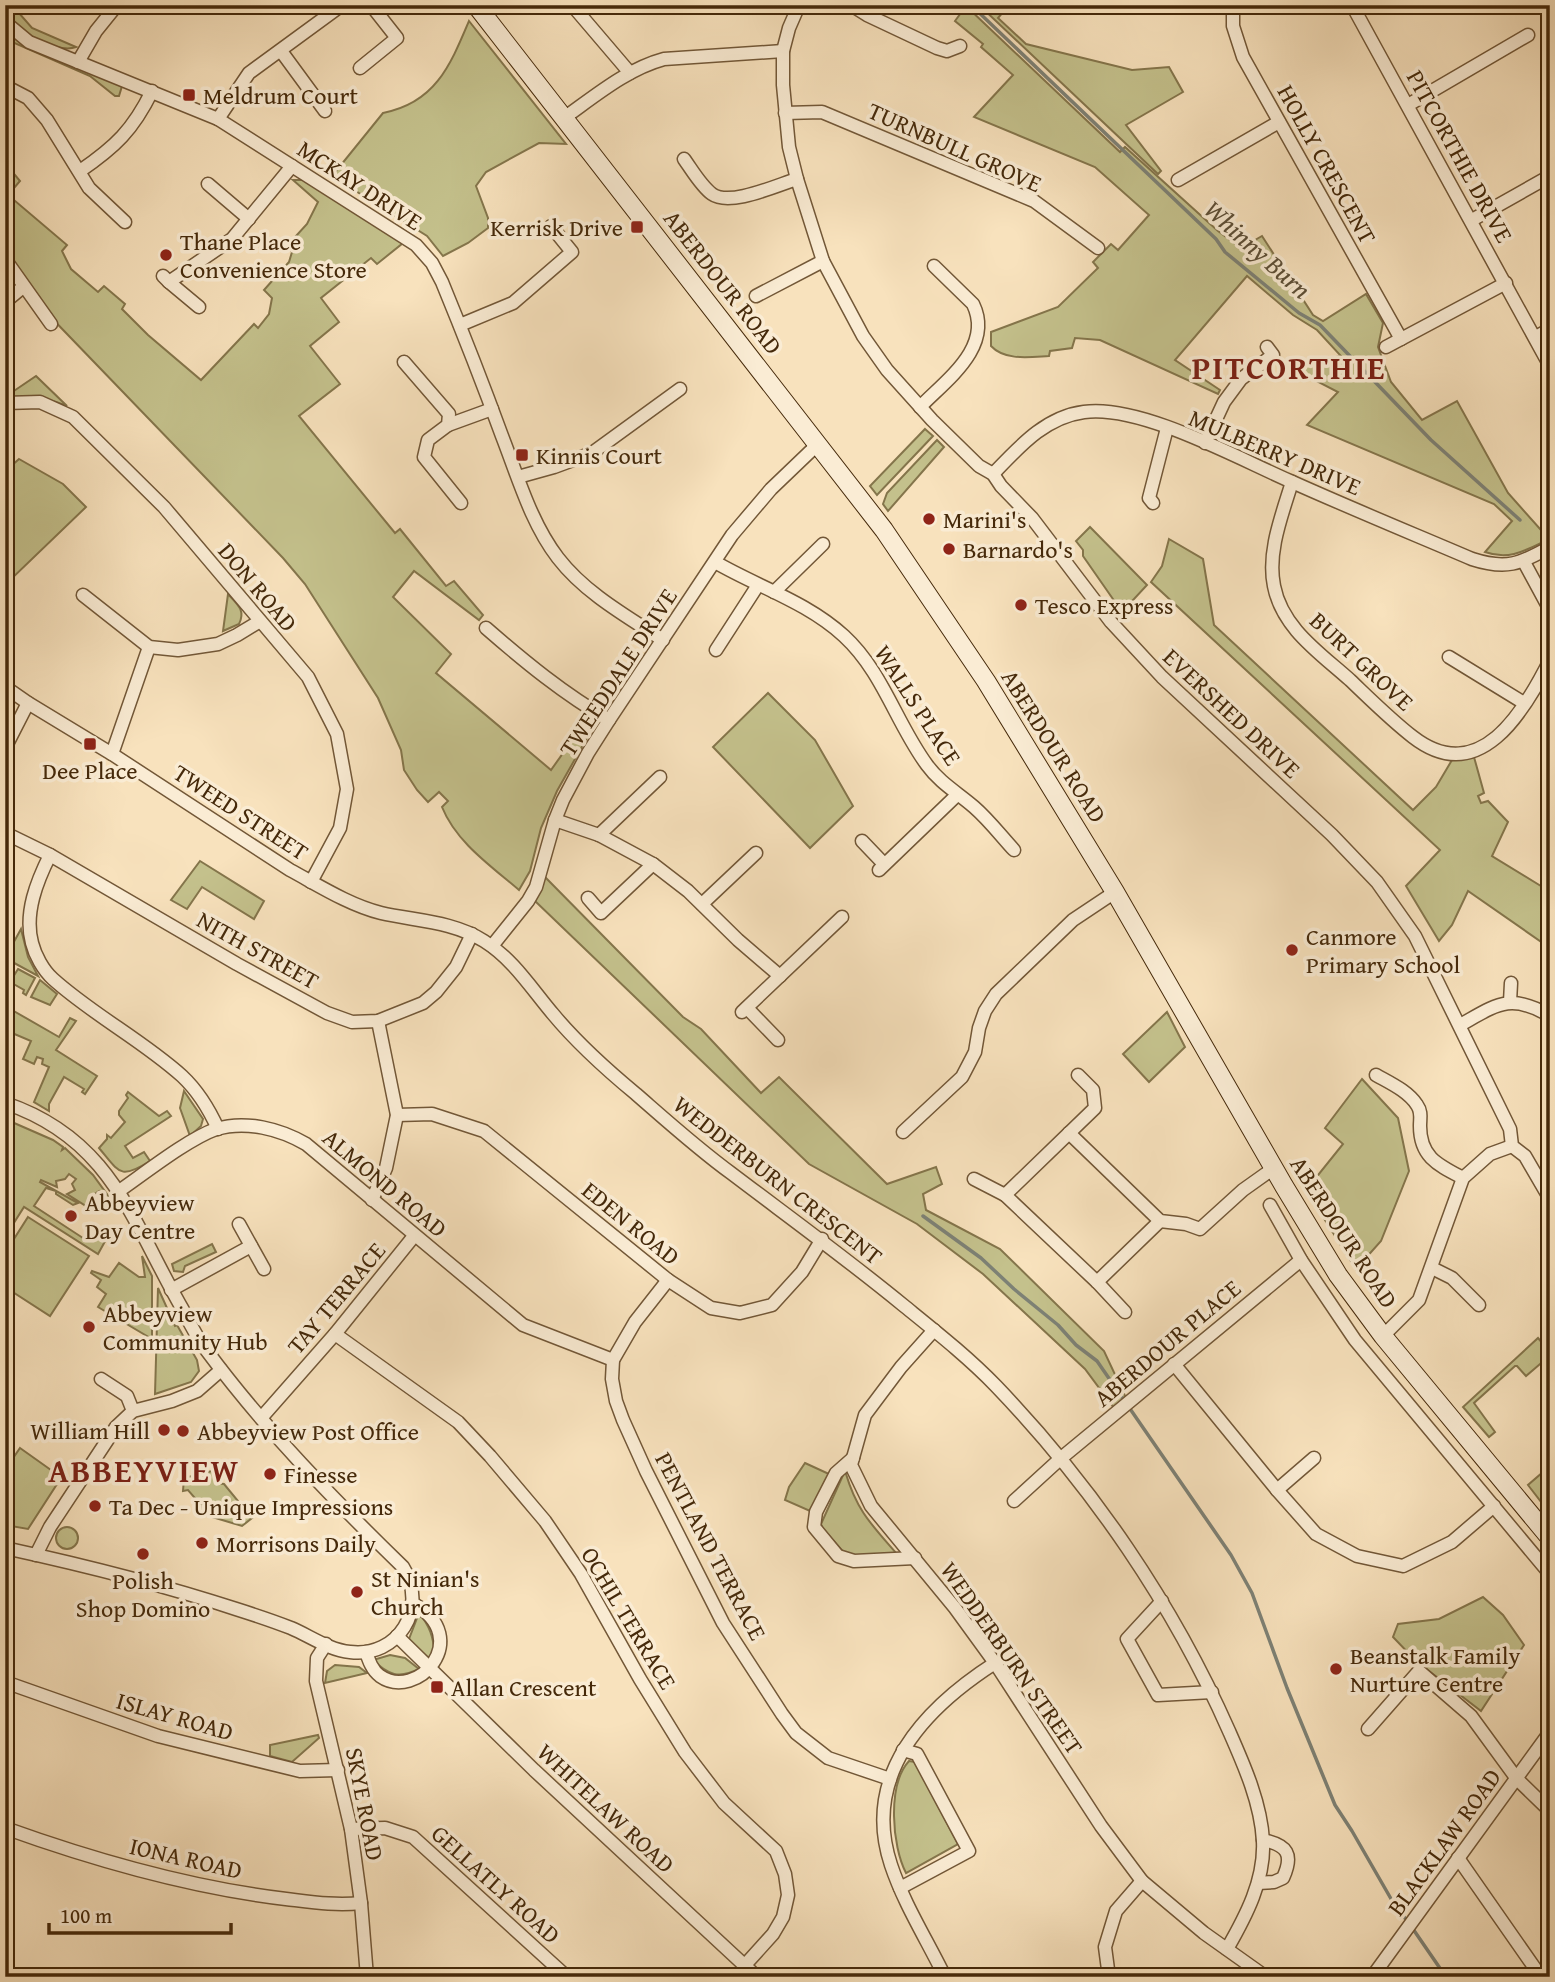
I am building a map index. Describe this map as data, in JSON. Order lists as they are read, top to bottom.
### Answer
{
  "streets": {
    "main road": ["ABERDOUR ROAD"],
    "street": [
      "TURNBULL GROVE",
      "PITCORTHIE DRIVE",
      "HOLLY CRESCENT",
      "MCKAY DRIVE",
      "MULBERRY DRIVE",
      "DON ROAD",
      "BURT GROVE",
      "TWEEDDALE DRIVE",
      "WALLS PLACE",
      "EVERSHED DRIVE",
      "TWEED STREET",
      "NITH STREET",
      "WEDDERBURN CRESCENT",
      "ALMOND ROAD",
      "EDEN ROAD",
      "TAY TERRACE",
      "ABERDOUR PLACE",
      "PENTLAND TERRACE",
      "OCHIL TERRACE",
      "WEDDERBURN STREET",
      "ISLAY ROAD",
      "SKYE ROAD",
      "WHITELAW ROAD",
      "BLACKLAW ROAD",
      "IONA ROAD",
      "GELLATLY ROAD"
    ]
  },
  "crossings": [
    ["TURNBULL GROVE", "EVERSHED DRIVE"],
    ["MCKAY DRIVE", "TWEEDDALE DRIVE"],
    ["ABERDOUR ROAD", "TWEEDDALE DRIVE"],
    ["ABERDOUR ROAD", "ABERDOUR PLACE"],
    ["MULBERRY DRIVE", "BURT GROVE"],
    ["MULBERRY DRIVE", "EVERSHED DRIVE"],
    ["DON ROAD", "TWEED STREET"],
    ["TWEEDDALE DRIVE", "WALLS PLACE"],
    ["TWEEDDALE DRIVE", "WEDDERBURN CRESCENT"],
    ["TWEED STREET", "NITH STREET"],
    ["TWEED STREET", "WEDDERBURN CRESCENT"],
    ["NITH STREET", "WEDDERBURN CRESCENT"],
    ["WEDDERBURN CRESCENT", "EDEN ROAD"],
    ["WEDDERBURN CRESCENT", "ABERDOUR PLACE"],
    ["WEDDERBURN CRESCENT", "WEDDERBURN STREET"],
    ["ALMOND ROAD", "TAY TERRACE"],
    ["ALMOND ROAD", "PENTLAND TERRACE"],
    ["TAY TERRACE", "OCHIL TERRACE"],
    ["OCHIL TERRACE", "WHITELAW ROAD"],
    ["ISLAY ROAD", "SKYE ROAD"],
    ["SKYE ROAD", "IONA ROAD"],
    ["SKYE ROAD", "GELLATLY ROAD"]
  ],
  "districts": ["PITCORTHIE", "ABBEYVIEW"],
  "water": ["Whinny Burn"],
  "places": {
    "transit": [
      "Meldrum Court",
      "Kerrisk Drive",
      "Kinnis Court",
      "Dee Place",
      "Allan Crescent"
    ],
    "other": [
      "Thane Place Convenience Store",
      "Marini's",
      "Barnardo's",
      "Tesco Express",
      "Canmore Primary School",
      "Abbeyview Day Centre",
      "Abbeyview Community Hub",
      "William Hill",
      "Abbeyview Post Office",
      "Finesse",
      "Ta Dec - Unique Impressions",
      "Morrisons Daily",
      "Polish Shop Domino",
      "St Ninian's Church",
      "Beanstalk Family Nurture Centre"
    ]
  },
  "scale_bar": "100 m"
}
